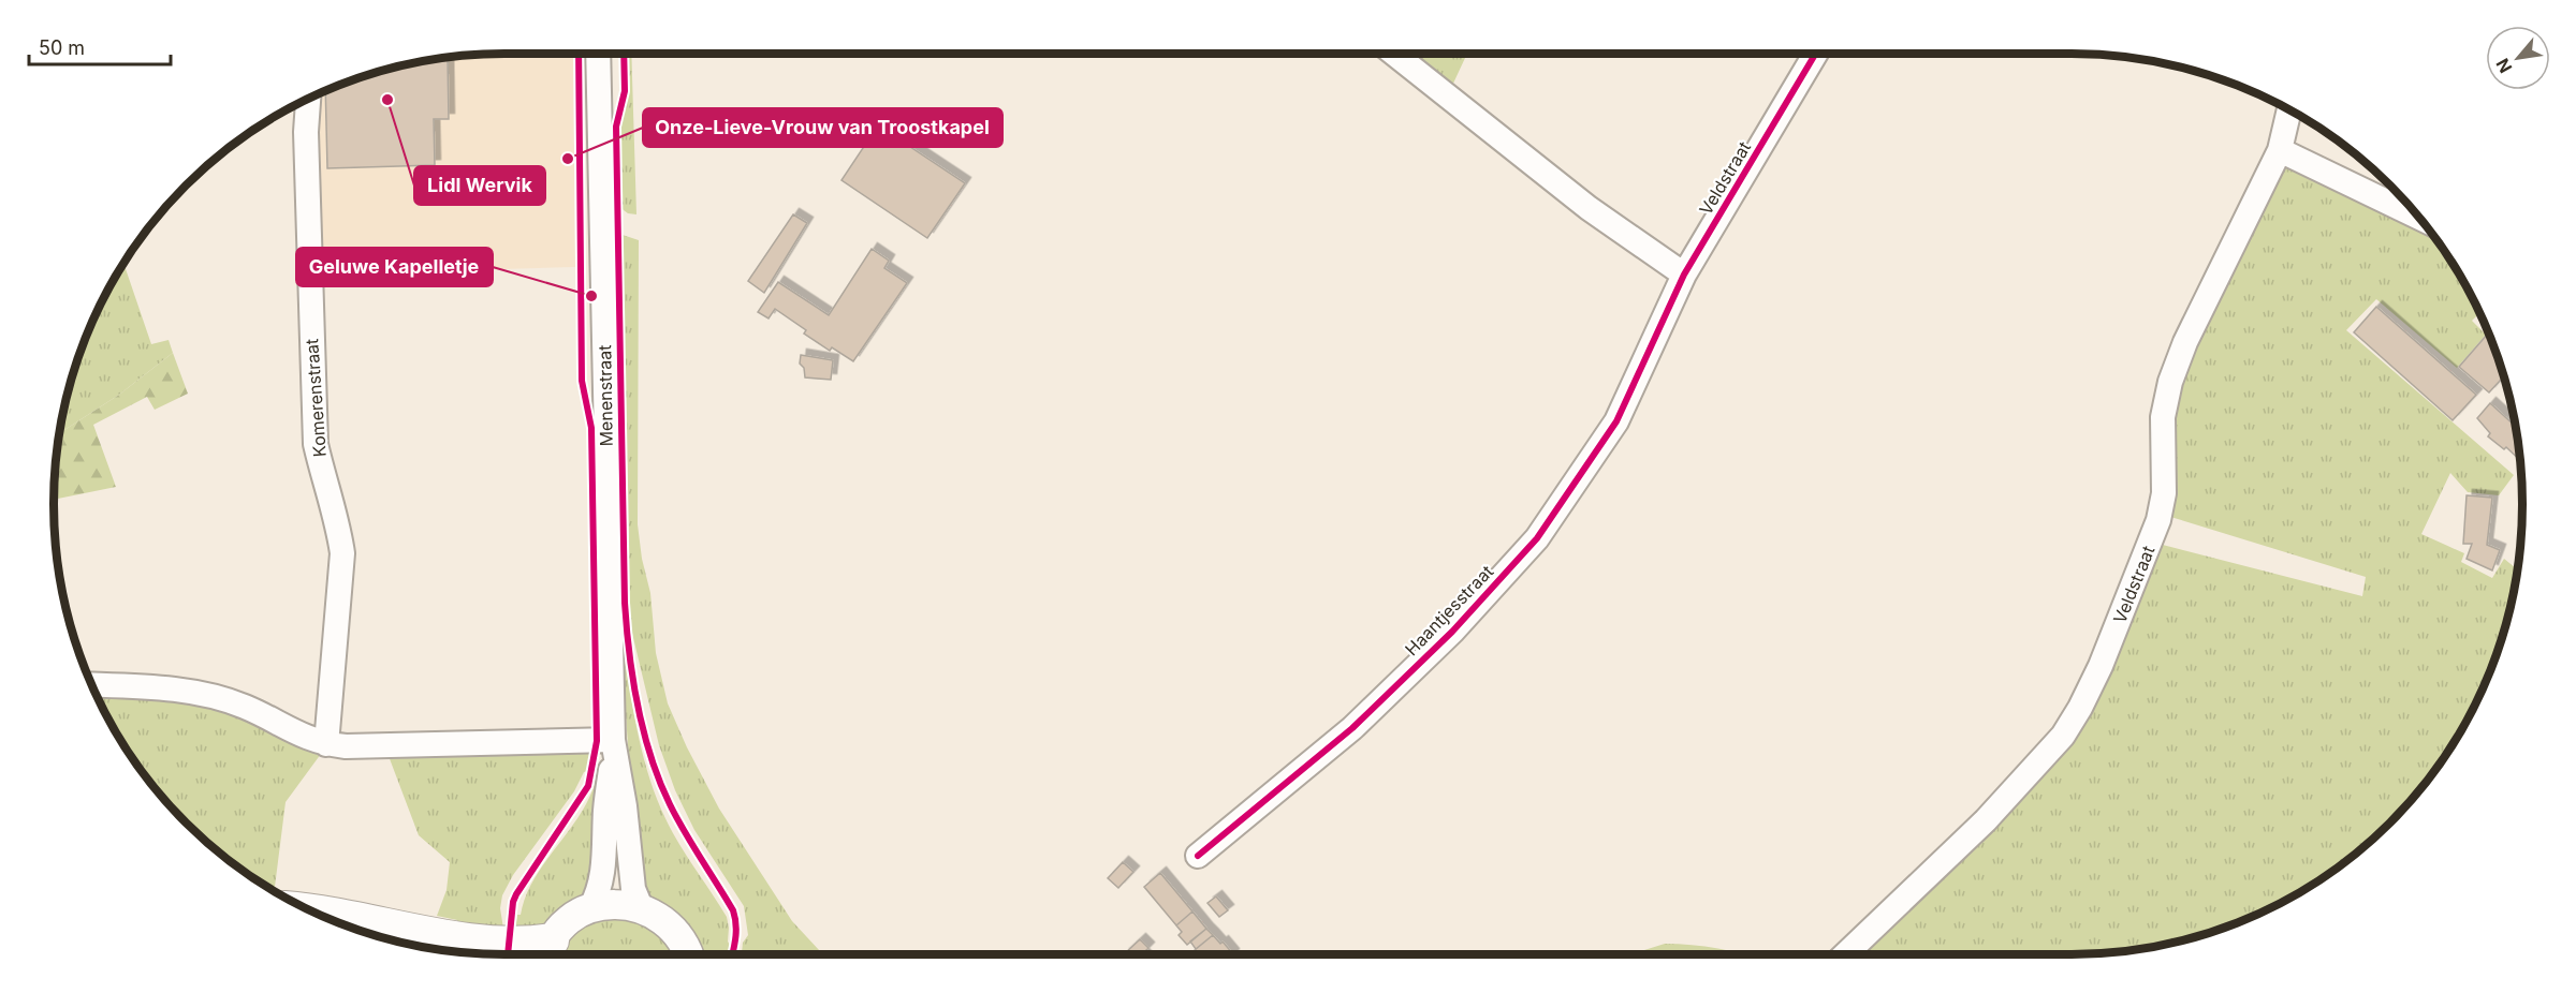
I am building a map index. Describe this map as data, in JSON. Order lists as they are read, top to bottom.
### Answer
{
  "streets": {
    "street": [
      "Veldstraat",
      "Menenstraat",
      "Komerenstraat",
      "Haantjesstraat"
    ]
  },
  "crossings": [
    ["Veldstraat", "Haantjesstraat"]
  ],
  "places": ["Lidl Wervik", "Onze-Lieve-Vrouw van Troostkapel", "Geluwe Kapelletje"],
  "scale_bar": "50 m",
  "north": "bottom left"
}
